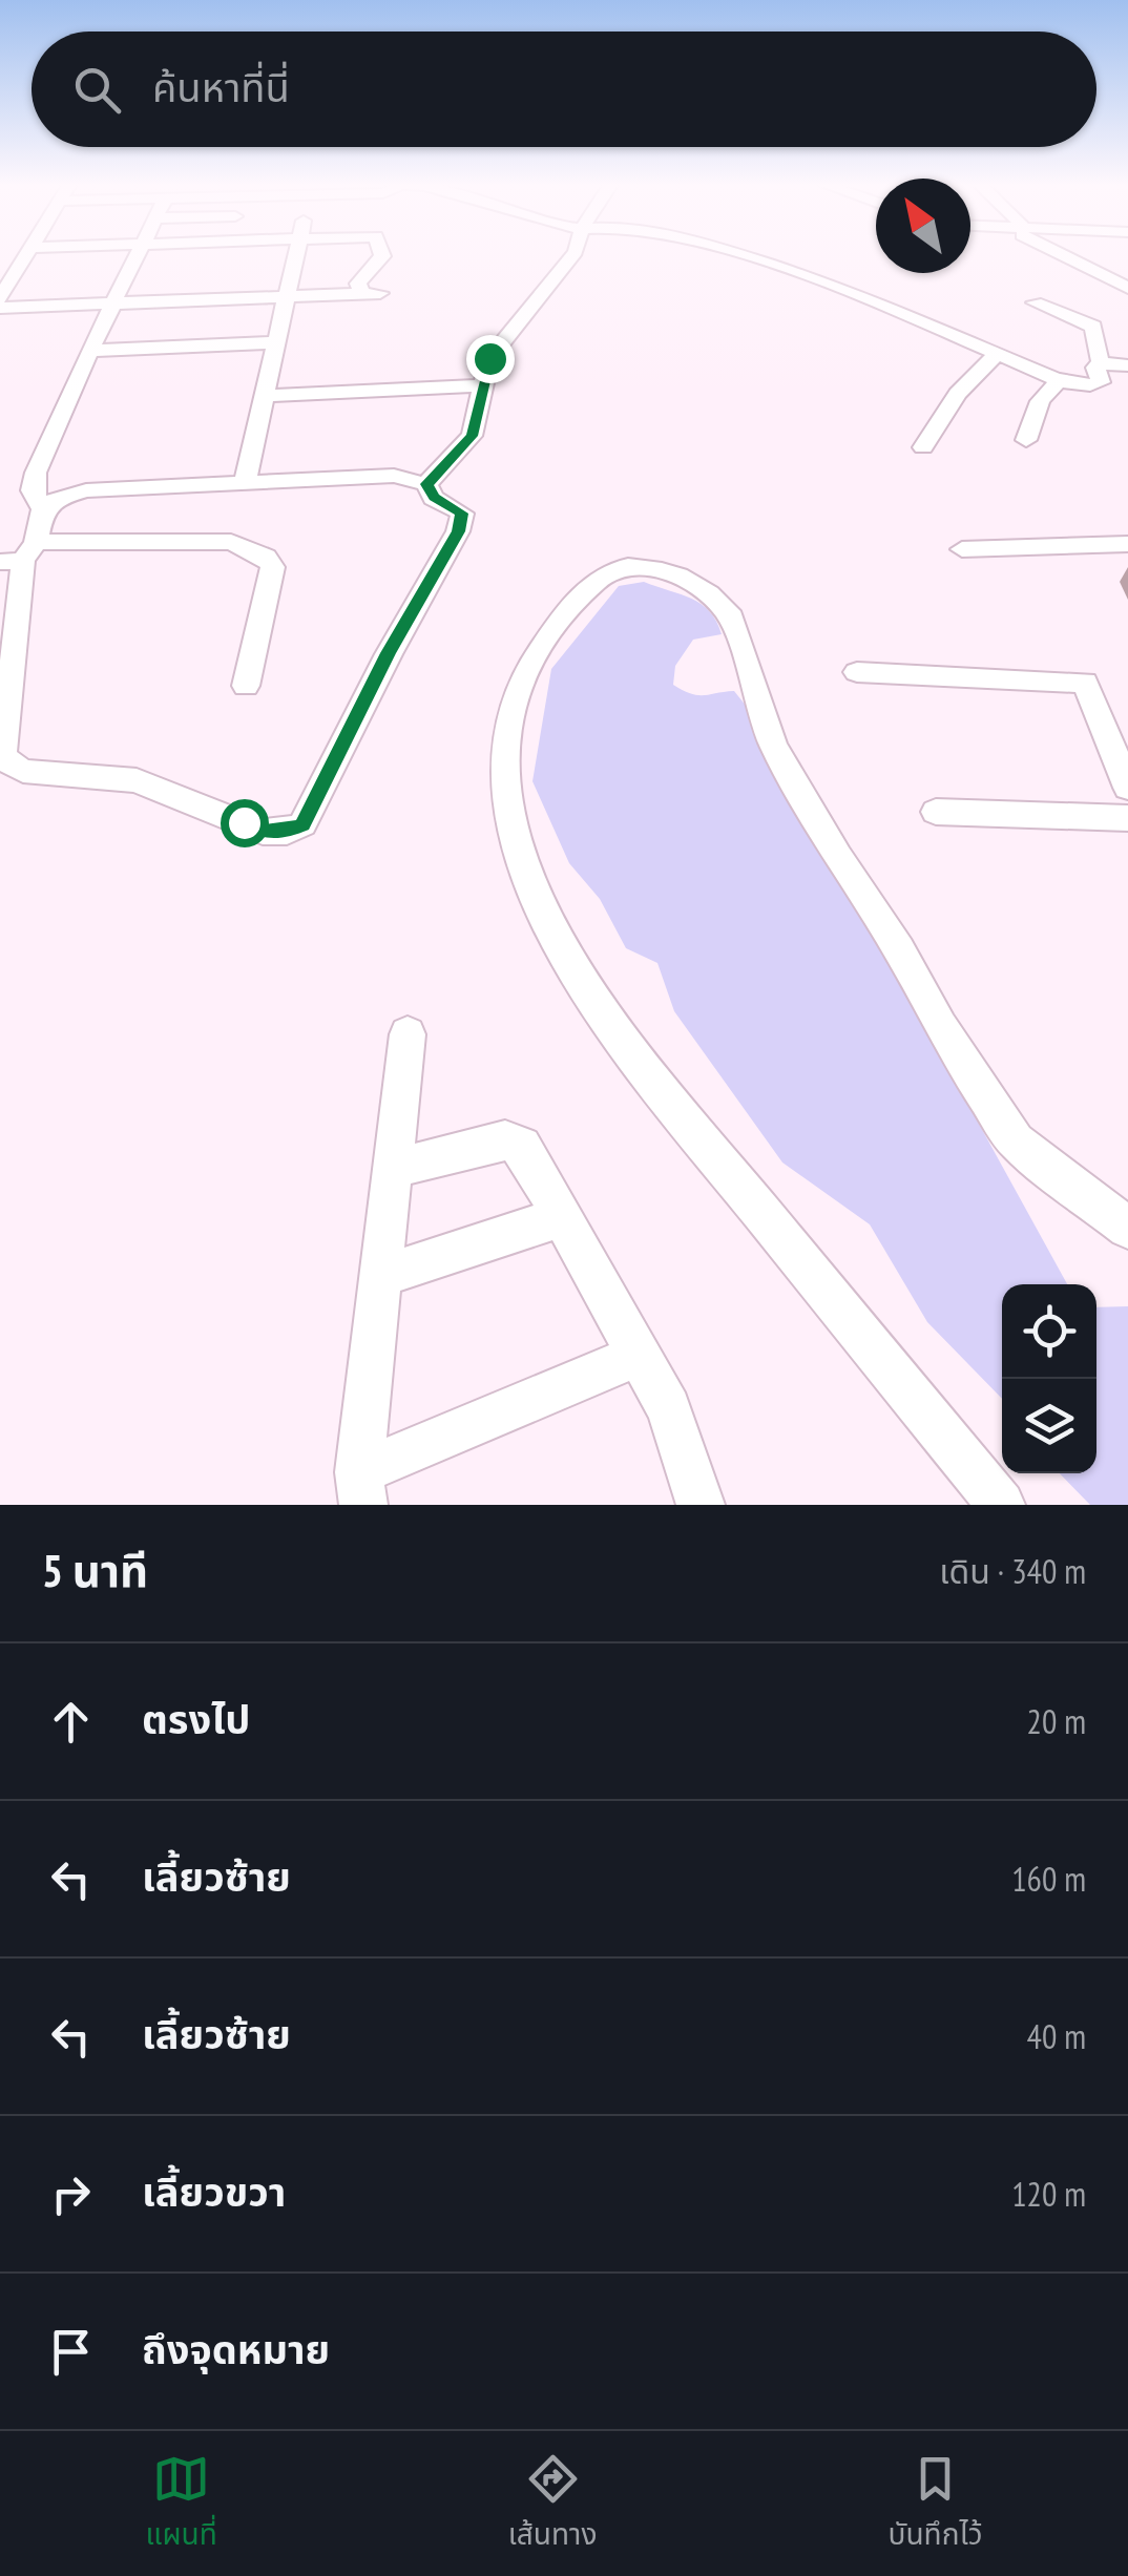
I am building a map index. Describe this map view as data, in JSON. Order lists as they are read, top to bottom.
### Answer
{
  "north": "top left",
  "page": {
    "search": "ค้นหาที่นี่",
    "heading": ["5 นาที", "เดิน · 340 m"],
    "list": [
      ["ตรงไป", "20 m"],
      ["เลี้ยวซ้าย", "160 m"],
      ["เลี้ยวซ้าย", "40 m"],
      ["เลี้ยวขวา", "120 m"],
      "ถึงจุดหมาย"
    ],
    "nav": ["แผนที่", "เส้นทาง", "บันทึกไว้"]
  }
}
